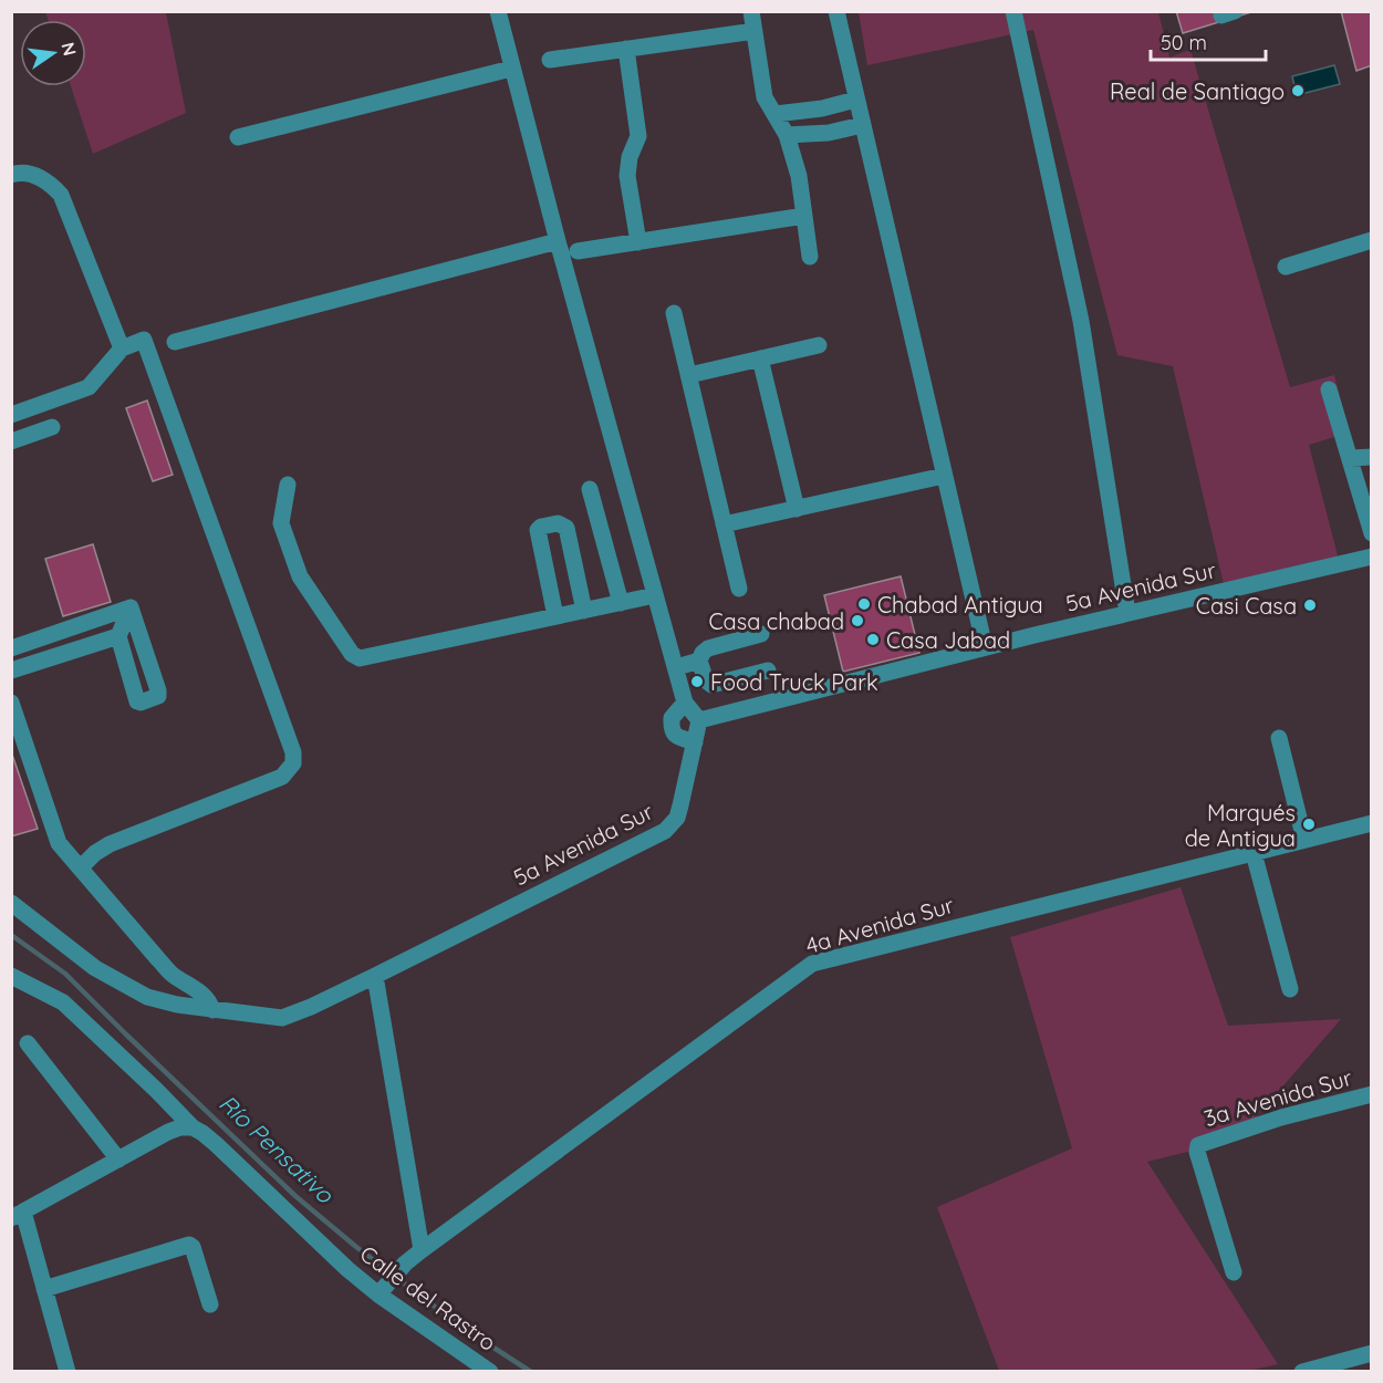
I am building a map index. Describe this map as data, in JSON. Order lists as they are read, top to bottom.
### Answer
{
  "streets": {
    "street": [
      "5a Avenida Sur",
      "4a Avenida Sur",
      "3a Avenida Sur",
      "Calle del Rastro"
    ]
  },
  "crossings": [
    ["4a Avenida Sur", "Calle del Rastro"]
  ],
  "water": ["Río Pensativo"],
  "places": [
    "Real de Santiago",
    "Chabad Antigua",
    "Casi Casa",
    "Casa chabad",
    "Casa Jabad",
    "Food Truck Park",
    "Marqués de Antigua"
  ],
  "scale_bar": "50 m",
  "north": "right"
}
